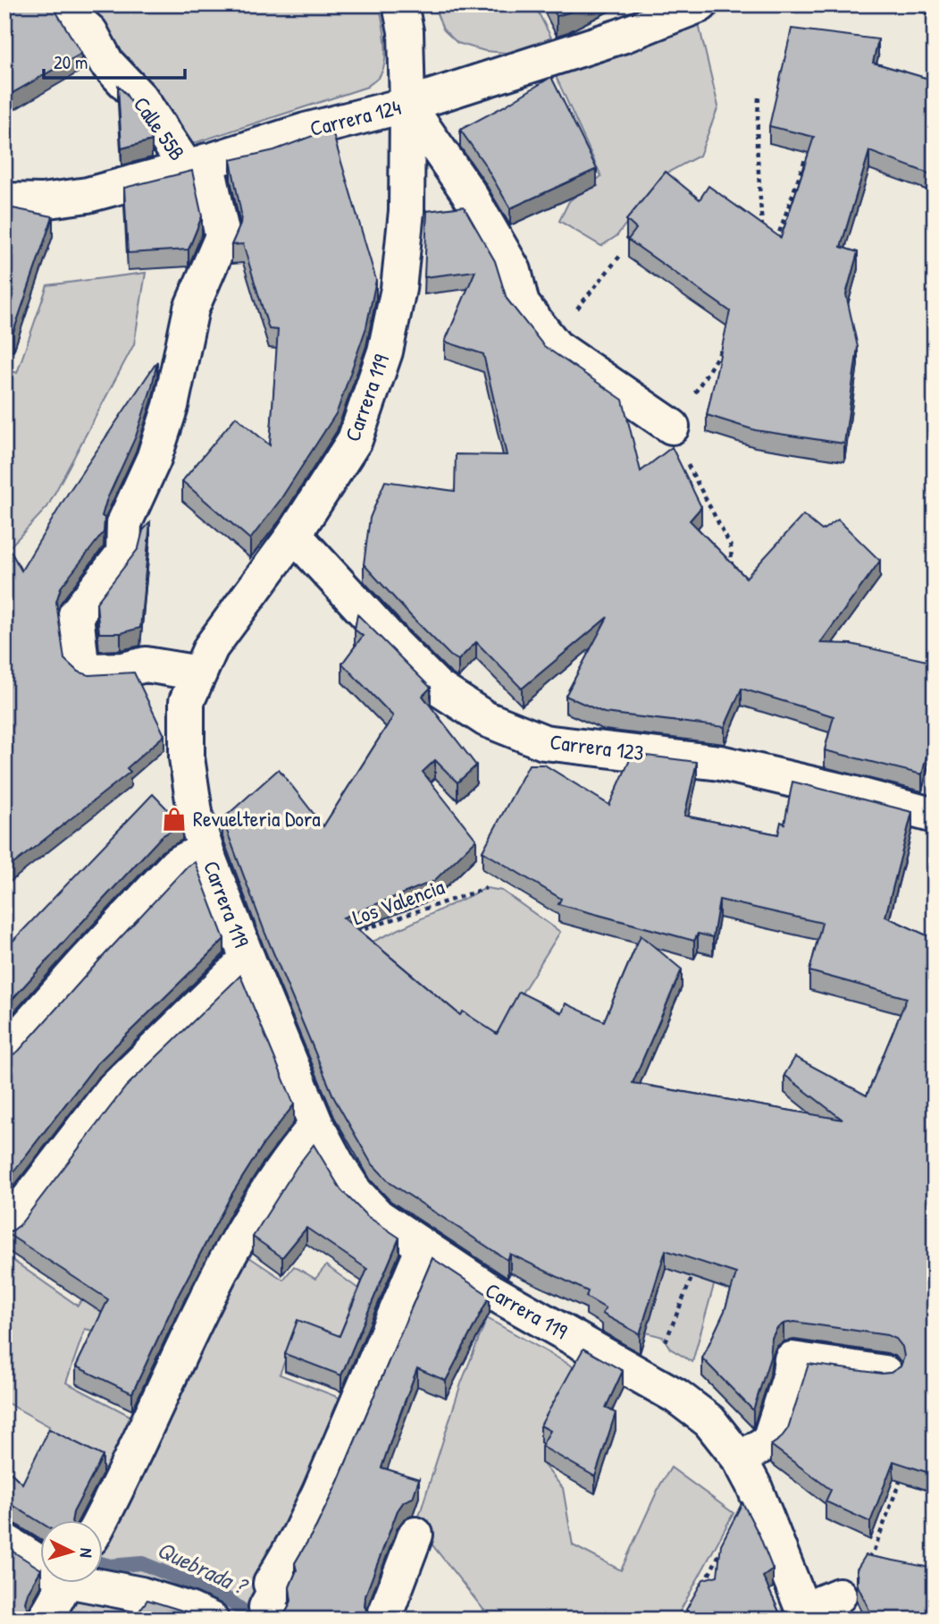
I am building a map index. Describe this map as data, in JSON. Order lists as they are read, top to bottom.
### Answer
{
  "streets": {
    "street": [
      "Carrera 124",
      "Calle 55B",
      "Carrera 119",
      "Carrera 123"
    ],
    "path": ["Los Valencia"]
  },
  "crossings": [
    ["Carrera 124", "Calle 55B"],
    ["Carrera 124", "Carrera 119"],
    ["Carrera 119", "Carrera 123"]
  ],
  "water": ["Quebrada ?"],
  "places": {
    "shop": ["Revuelteria Dora"]
  },
  "scale_bar": "20 m",
  "north": "right"
}
